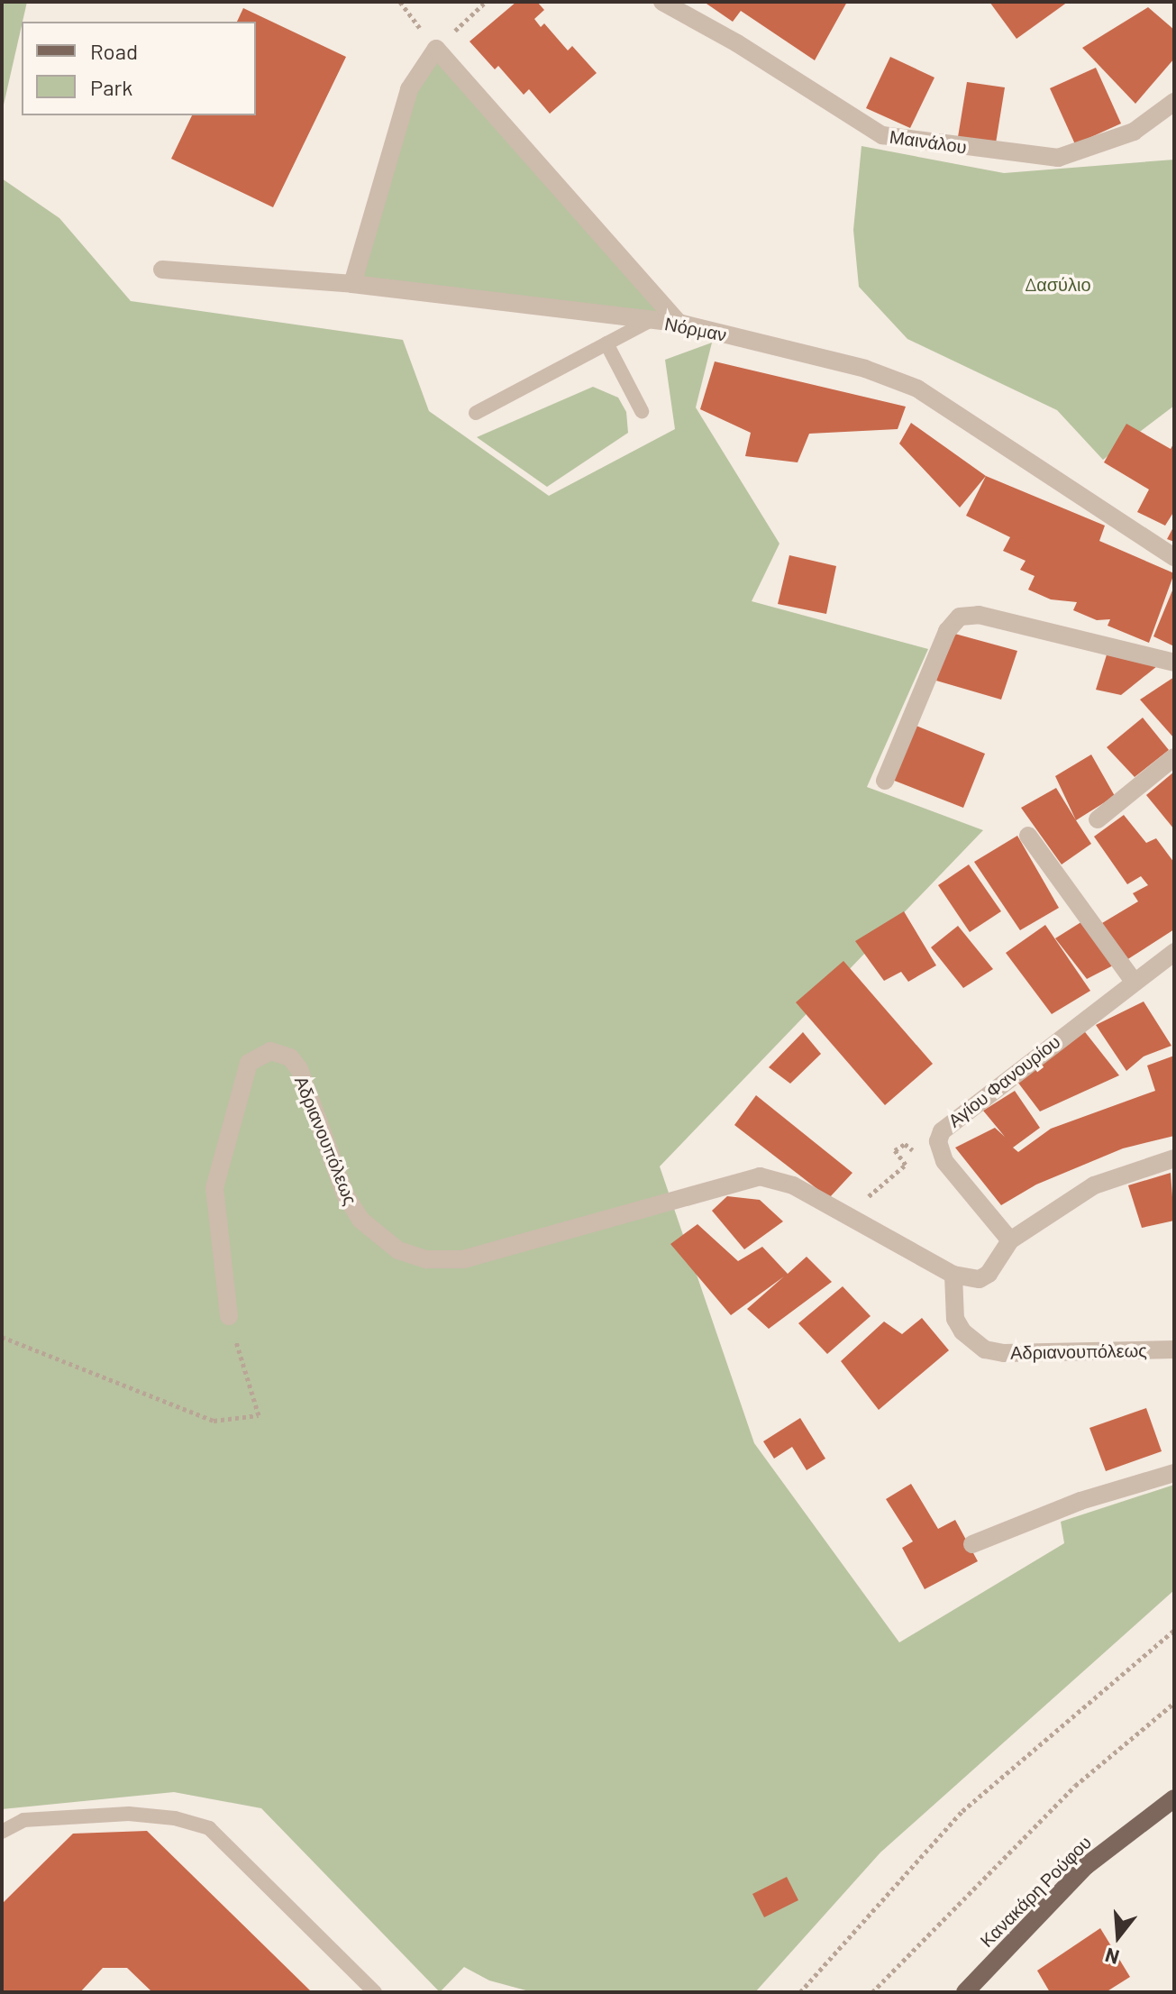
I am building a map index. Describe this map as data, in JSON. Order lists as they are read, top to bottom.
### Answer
{
  "streets": {
    "main road": ["Κανακάρη Ρούφου"],
    "street": [
      "Μαινάλου",
      "Νόρμαν",
      "Αγίου Φανουρίου",
      "Αδριανουπόλεως"
    ]
  },
  "parks": ["Δασύλιο"],
  "legend": ["Road", "Park"],
  "north": "bottom"
}
